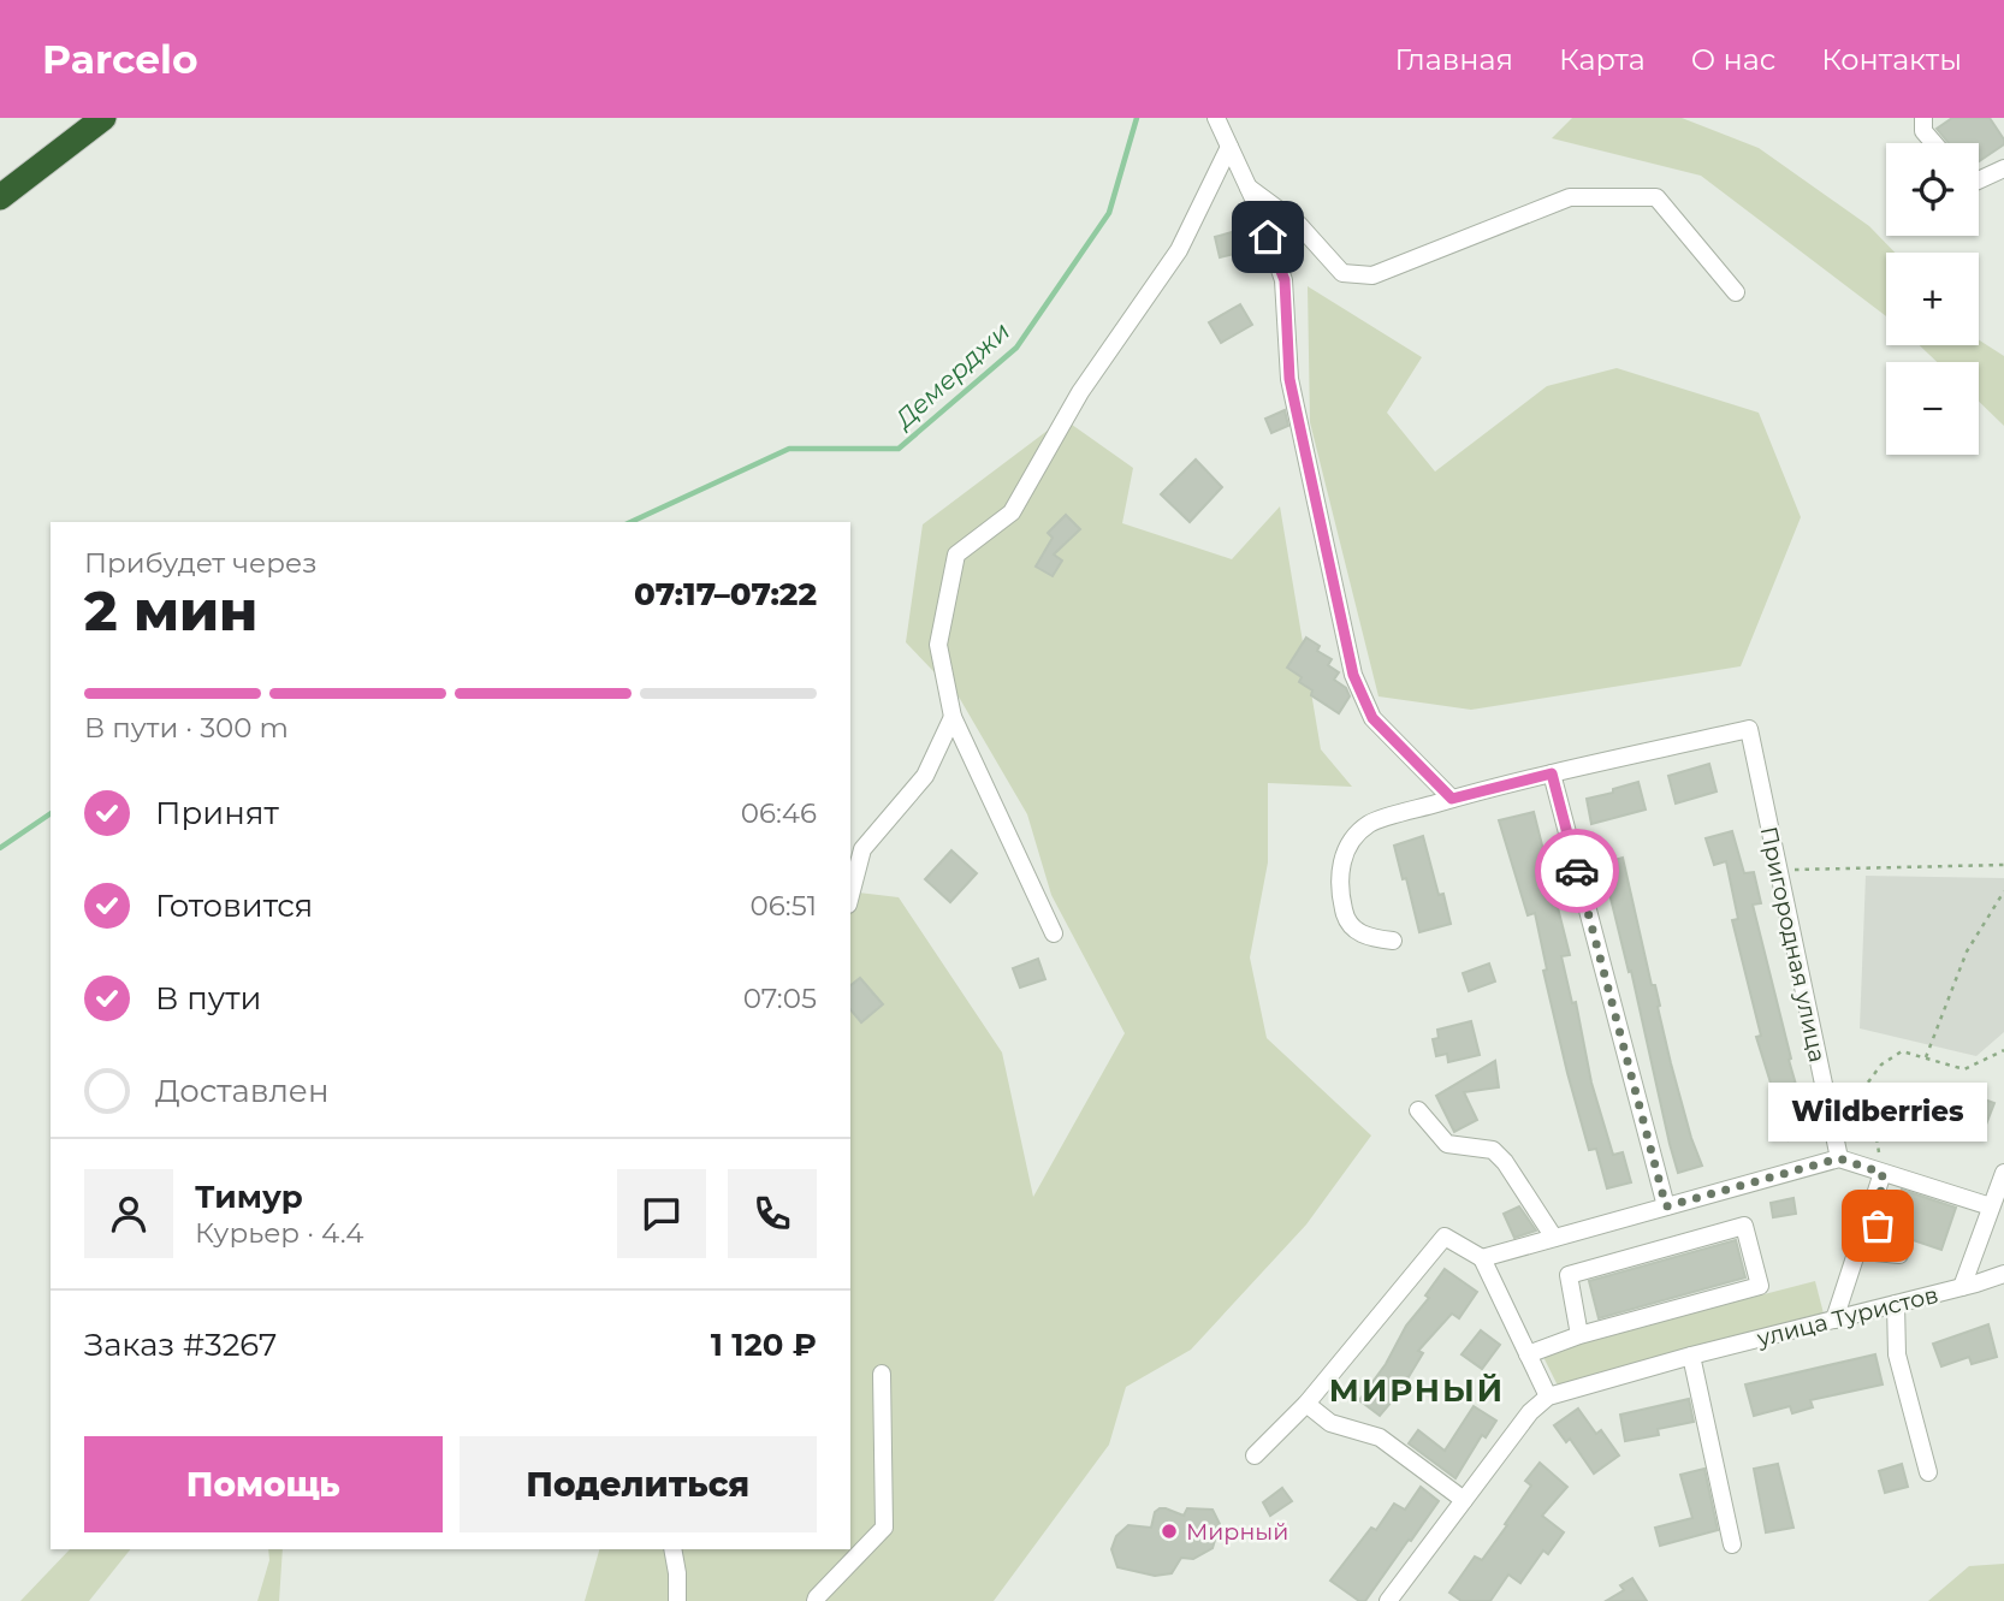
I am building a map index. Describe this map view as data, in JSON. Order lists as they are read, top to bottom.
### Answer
{
  "streets": {
    "street": ["Пригородная улица", "улица Туристов"]
  },
  "districts": ["МИРНЫЙ"],
  "water": ["Демерджи"],
  "places": ["Wildberries", "Мирный"],
  "page": {
    "header": "Parcelo",
    "nav": [
      "Главная",
      "Карта",
      "О нас",
      "Контакты"
    ],
    "map_buttons": ["+", "−"],
    "heading": ["2 мин", "Прибудет через", "07:17–07:22"],
    "panel": [
      "Тимур",
      "Курьер · 4.4",
      "Заказ #3267",
      "1 120 ₽"
    ],
    "bar": "В пути · 300 m",
    "list": [
      ["Принят", "06:46"],
      ["Готовится", "06:51"],
      ["В пути", "07:05"],
      "Доставлен"
    ],
    "bubble": "Wildberries",
    "buttons": ["Помощь", "Поделиться"]
  }
}
